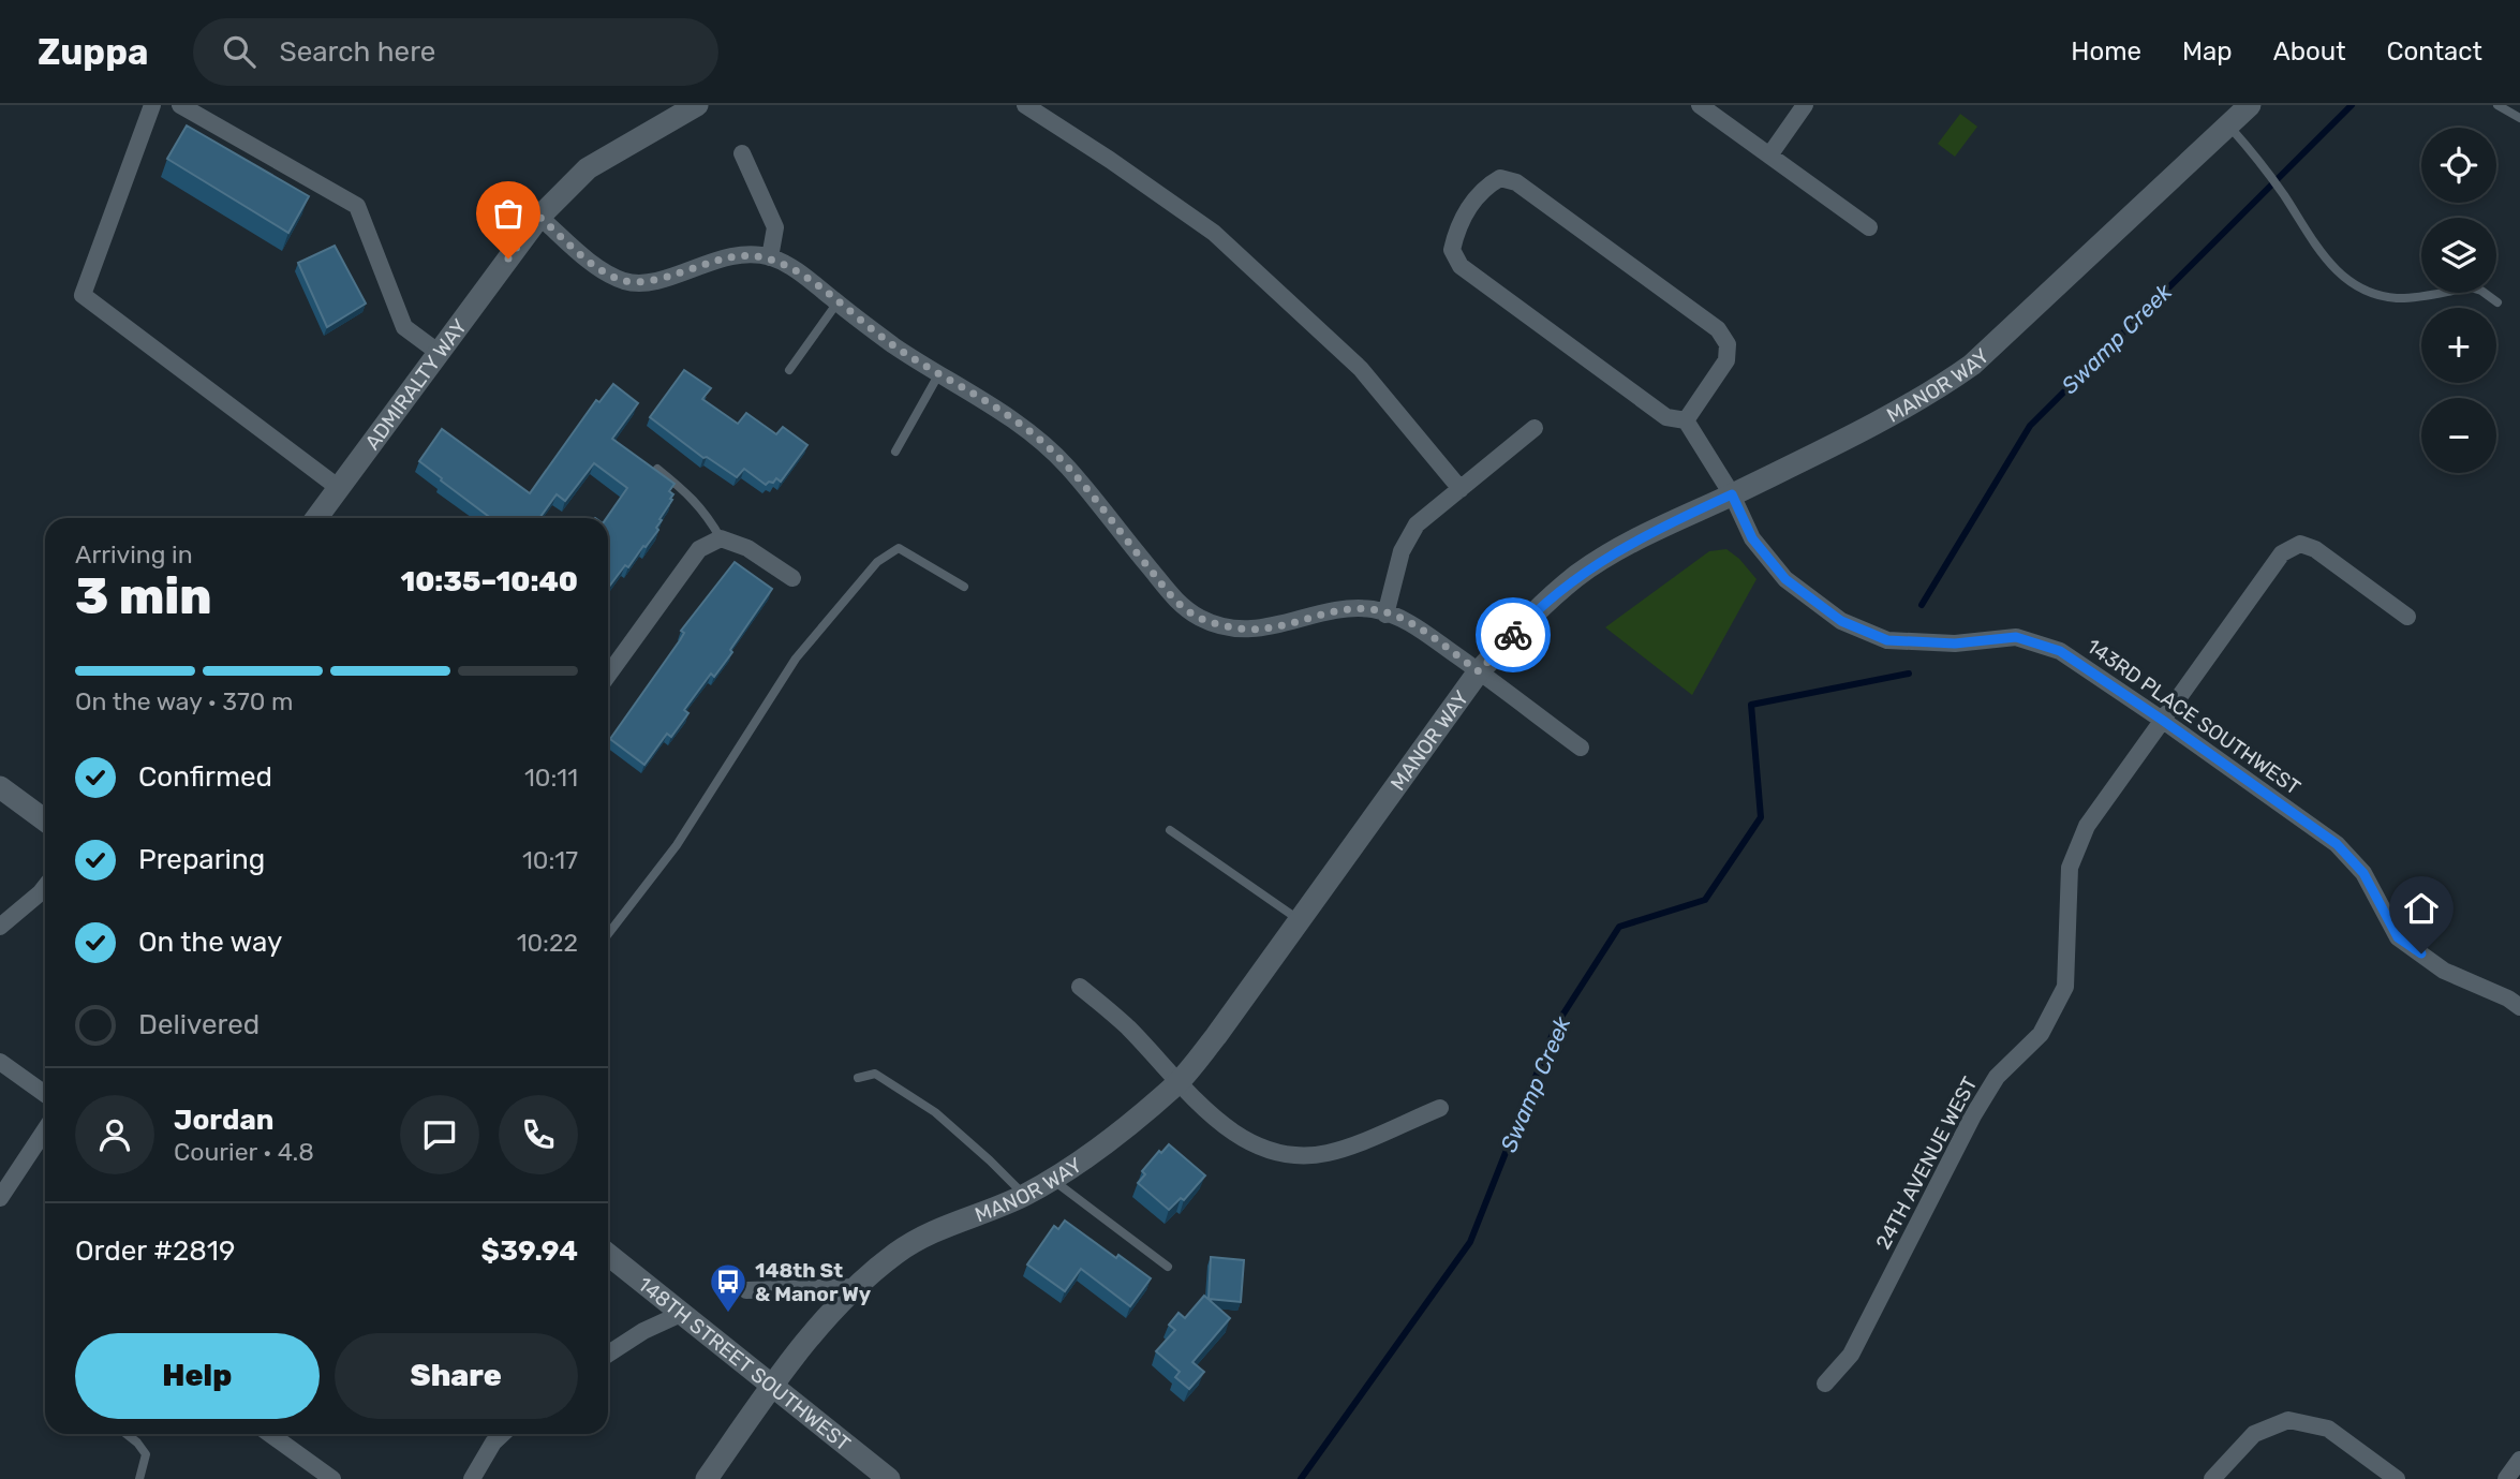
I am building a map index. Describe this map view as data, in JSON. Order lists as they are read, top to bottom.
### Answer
{
  "streets": {
    "street": [
      "ADMIRALTY WAY",
      "MANOR WAY",
      "143RD PLACE SOUTHWEST",
      "24TH AVENUE WEST",
      "148TH STREET SOUTHWEST"
    ]
  },
  "crossings": [
    ["MANOR WAY", "143RD PLACE SOUTHWEST"],
    ["MANOR WAY", "148TH STREET SOUTHWEST"],
    ["143RD PLACE SOUTHWEST", "24TH AVENUE WEST"]
  ],
  "water": ["Swamp Creek"],
  "places": {
    "bus stop": ["148th St & Manor Wy"]
  },
  "page": {
    "header": "Zuppa",
    "search": "Search here",
    "nav": [
      "Home",
      "Map",
      "About",
      "Contact"
    ],
    "map_buttons": ["+", "−"],
    "heading": ["3 min", "Arriving in", "10:35–10:40"],
    "panel": [
      "Jordan",
      "Courier · 4.8",
      "Order #2819",
      "$39.94"
    ],
    "bar": "On the way · 370 m",
    "list": [
      ["Confirmed", "10:11"],
      ["Preparing", "10:17"],
      ["On the way", "10:22"],
      "Delivered"
    ],
    "buttons": ["Help", "Share"]
  }
}
